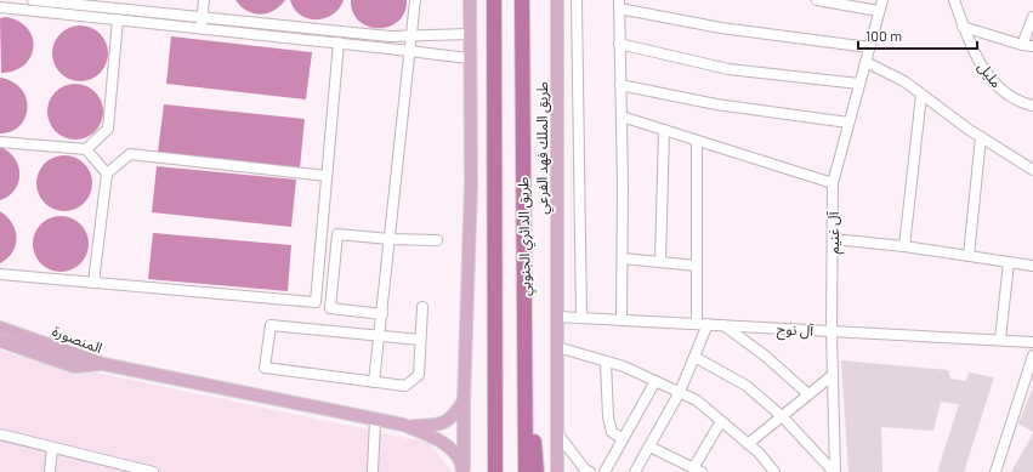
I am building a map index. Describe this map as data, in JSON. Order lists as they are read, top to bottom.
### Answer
{
  "streets": {
    "highway": ["طريق الدائري الجنوبي"],
    "main road": ["طريق الملك فهد الفرعي", "المنصورة"],
    "street": ["مليل", "آل غنيم", "آل نوح"]
  },
  "crossings": [
    ["طريق الملك فهد الفرعي", "آل نوح"],
    ["آل غنيم", "آل نوح"]
  ],
  "scale_bar": "100 m"
}
